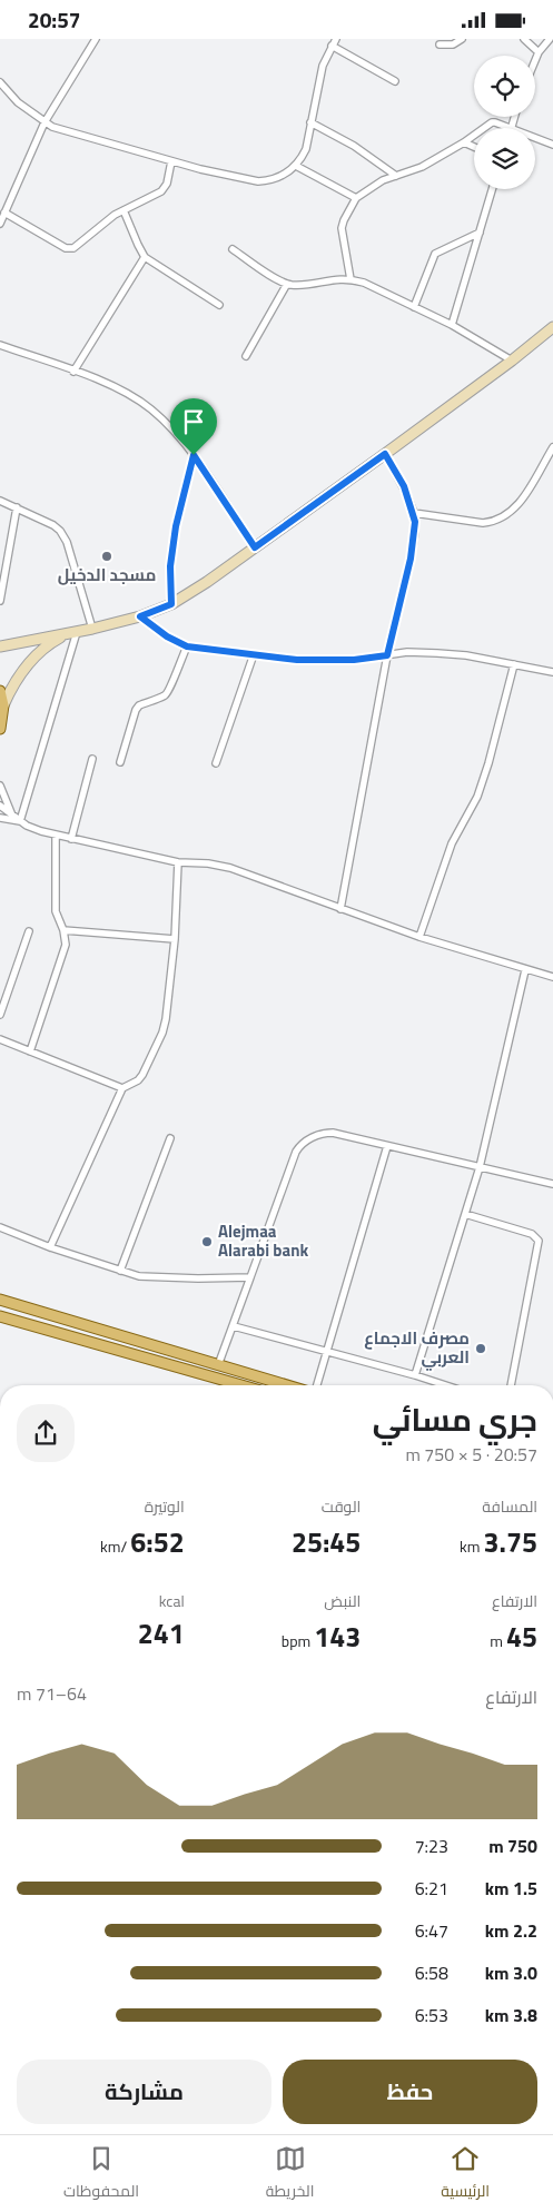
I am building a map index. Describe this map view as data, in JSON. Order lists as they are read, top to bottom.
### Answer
{
  "places": ["مسجد الدخيل", "Alejmaa Alarabi bank", "مصرف الاجماع العربي"],
  "page": {
    "status": "20:57",
    "heading": ["جري مسائي", "20:57 · 5 × 750 m"],
    "stats": [
      ["المسافة", "3.75 km"],
      ["الوقت", "25:45"],
      ["الوتيرة", "6:52 /km"],
      ["الارتفاع", "45 m"],
      ["النبض", "143 bpm"],
      ["kcal", "241"]
    ],
    "chart": ["الارتفاع", "64–71 m"],
    "list": [
      {
        "name": "750 m",
        "note": "7:23"
      },
      {
        "name": "1.5 km",
        "note": "6:21"
      },
      {
        "name": "2.2 km",
        "note": "6:47"
      },
      {
        "name": "3.0 km",
        "note": "6:58"
      },
      {
        "name": "3.8 km",
        "note": "6:53"
      }
    ],
    "buttons": ["حفظ", "مشاركة"],
    "tabs": ["الرئيسية", "الخريطة", "المحفوظات"]
  }
}
